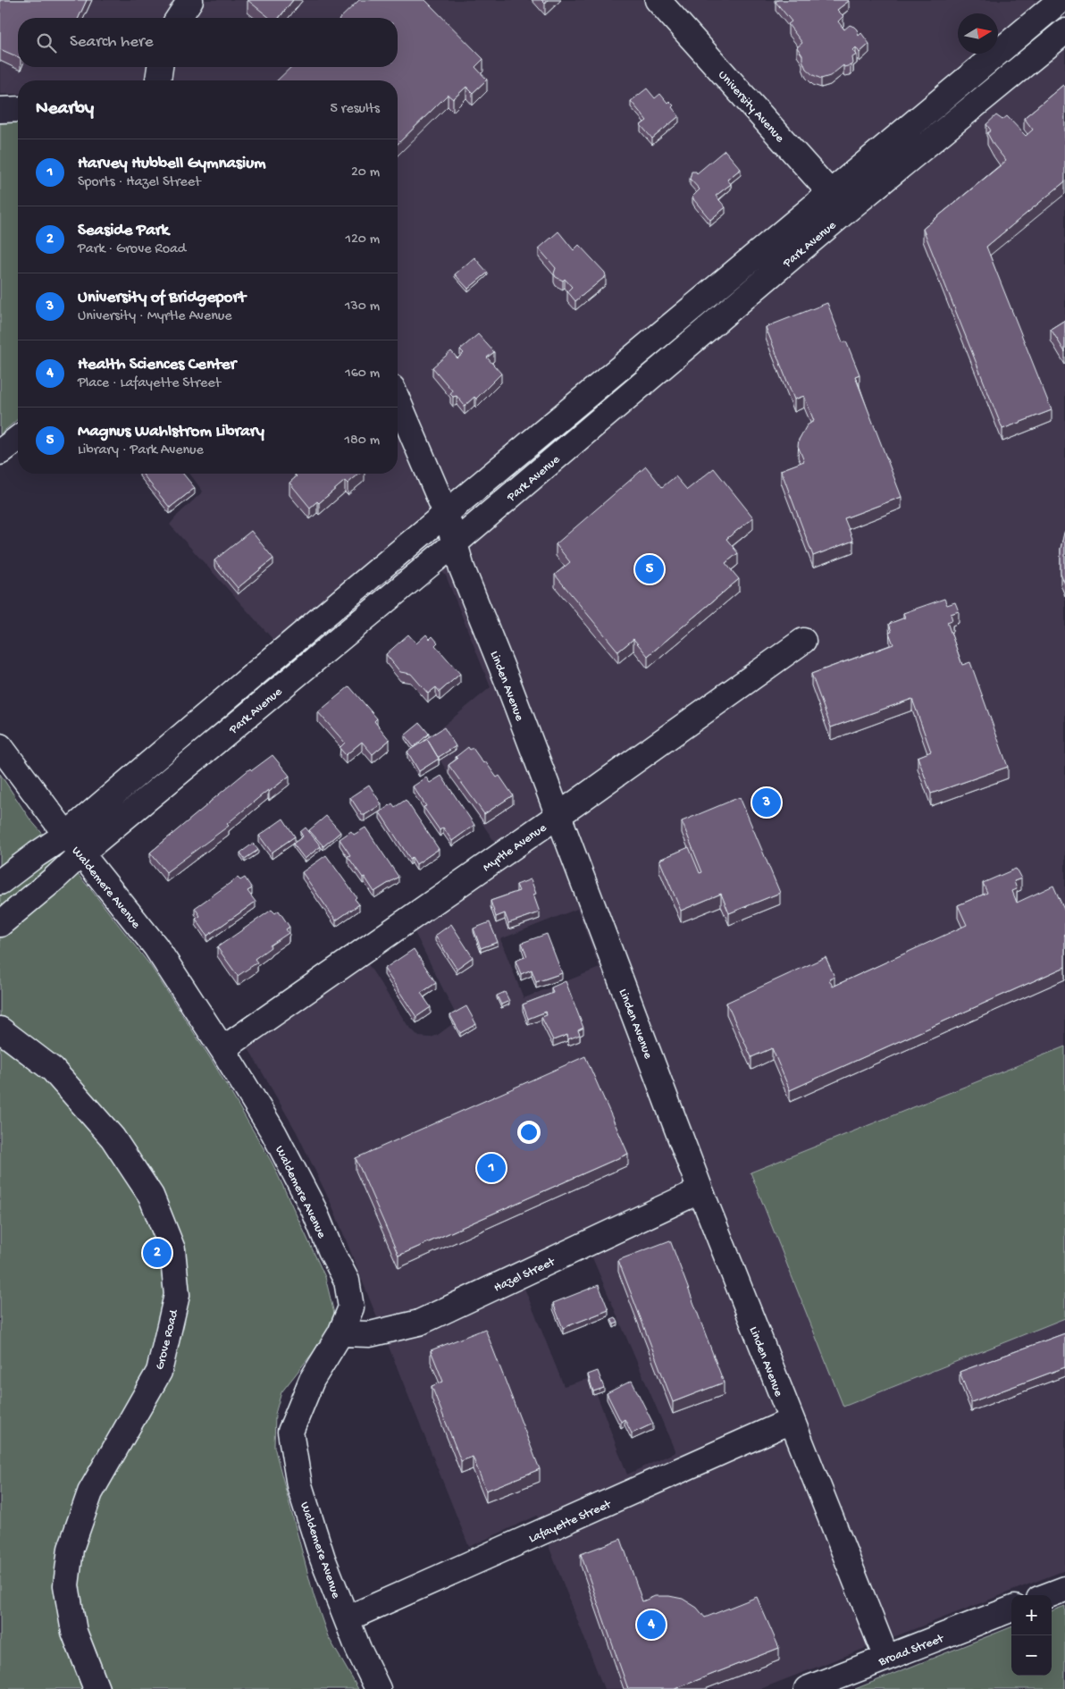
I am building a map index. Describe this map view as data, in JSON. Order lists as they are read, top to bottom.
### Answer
{
  "streets": {
    "street": [
      "University Avenue",
      "Park Avenue",
      "Linden Avenue",
      "Myrtle Avenue",
      "Waldemere Avenue",
      "Hazel Street",
      "Grove Road",
      "Lafayette Street",
      "Broad Street"
    ]
  },
  "crossings": [
    ["University Avenue", "Park Avenue"],
    ["Park Avenue", "Linden Avenue"],
    ["Park Avenue", "Waldemere Avenue"],
    ["Linden Avenue", "Myrtle Avenue"],
    ["Linden Avenue", "Hazel Street"],
    ["Linden Avenue", "Lafayette Street"],
    ["Linden Avenue", "Broad Street"],
    ["Myrtle Avenue", "Waldemere Avenue"],
    ["Waldemere Avenue", "Hazel Street"],
    ["Waldemere Avenue", "Lafayette Street"]
  ],
  "north": "right",
  "page": {
    "search": "Search here",
    "heading": ["Nearby", "5 results"],
    "list": [
      {
        "mark": "1",
        "name": "Harvey Hubbell Gymnasium",
        "note": "Sports · Hazel Street",
        "value": "20 m"
      },
      {
        "mark": "2",
        "name": "Seaside Park",
        "note": "Park · Grove Road",
        "value": "120 m"
      },
      {
        "mark": "3",
        "name": "University of Bridgeport",
        "note": "University · Myrtle Avenue",
        "value": "130 m"
      },
      {
        "mark": "4",
        "name": "Health Sciences Center",
        "note": "Place · Lafayette Street",
        "value": "160 m"
      },
      {
        "mark": "5",
        "name": "Magnus Wahlstrom Library",
        "note": "Library · Park Avenue",
        "value": "180 m"
      }
    ],
    "pins": [
      "5",
      "3",
      "1",
      "2",
      "4"
    ],
    "map_buttons": ["+", "−"]
  }
}
